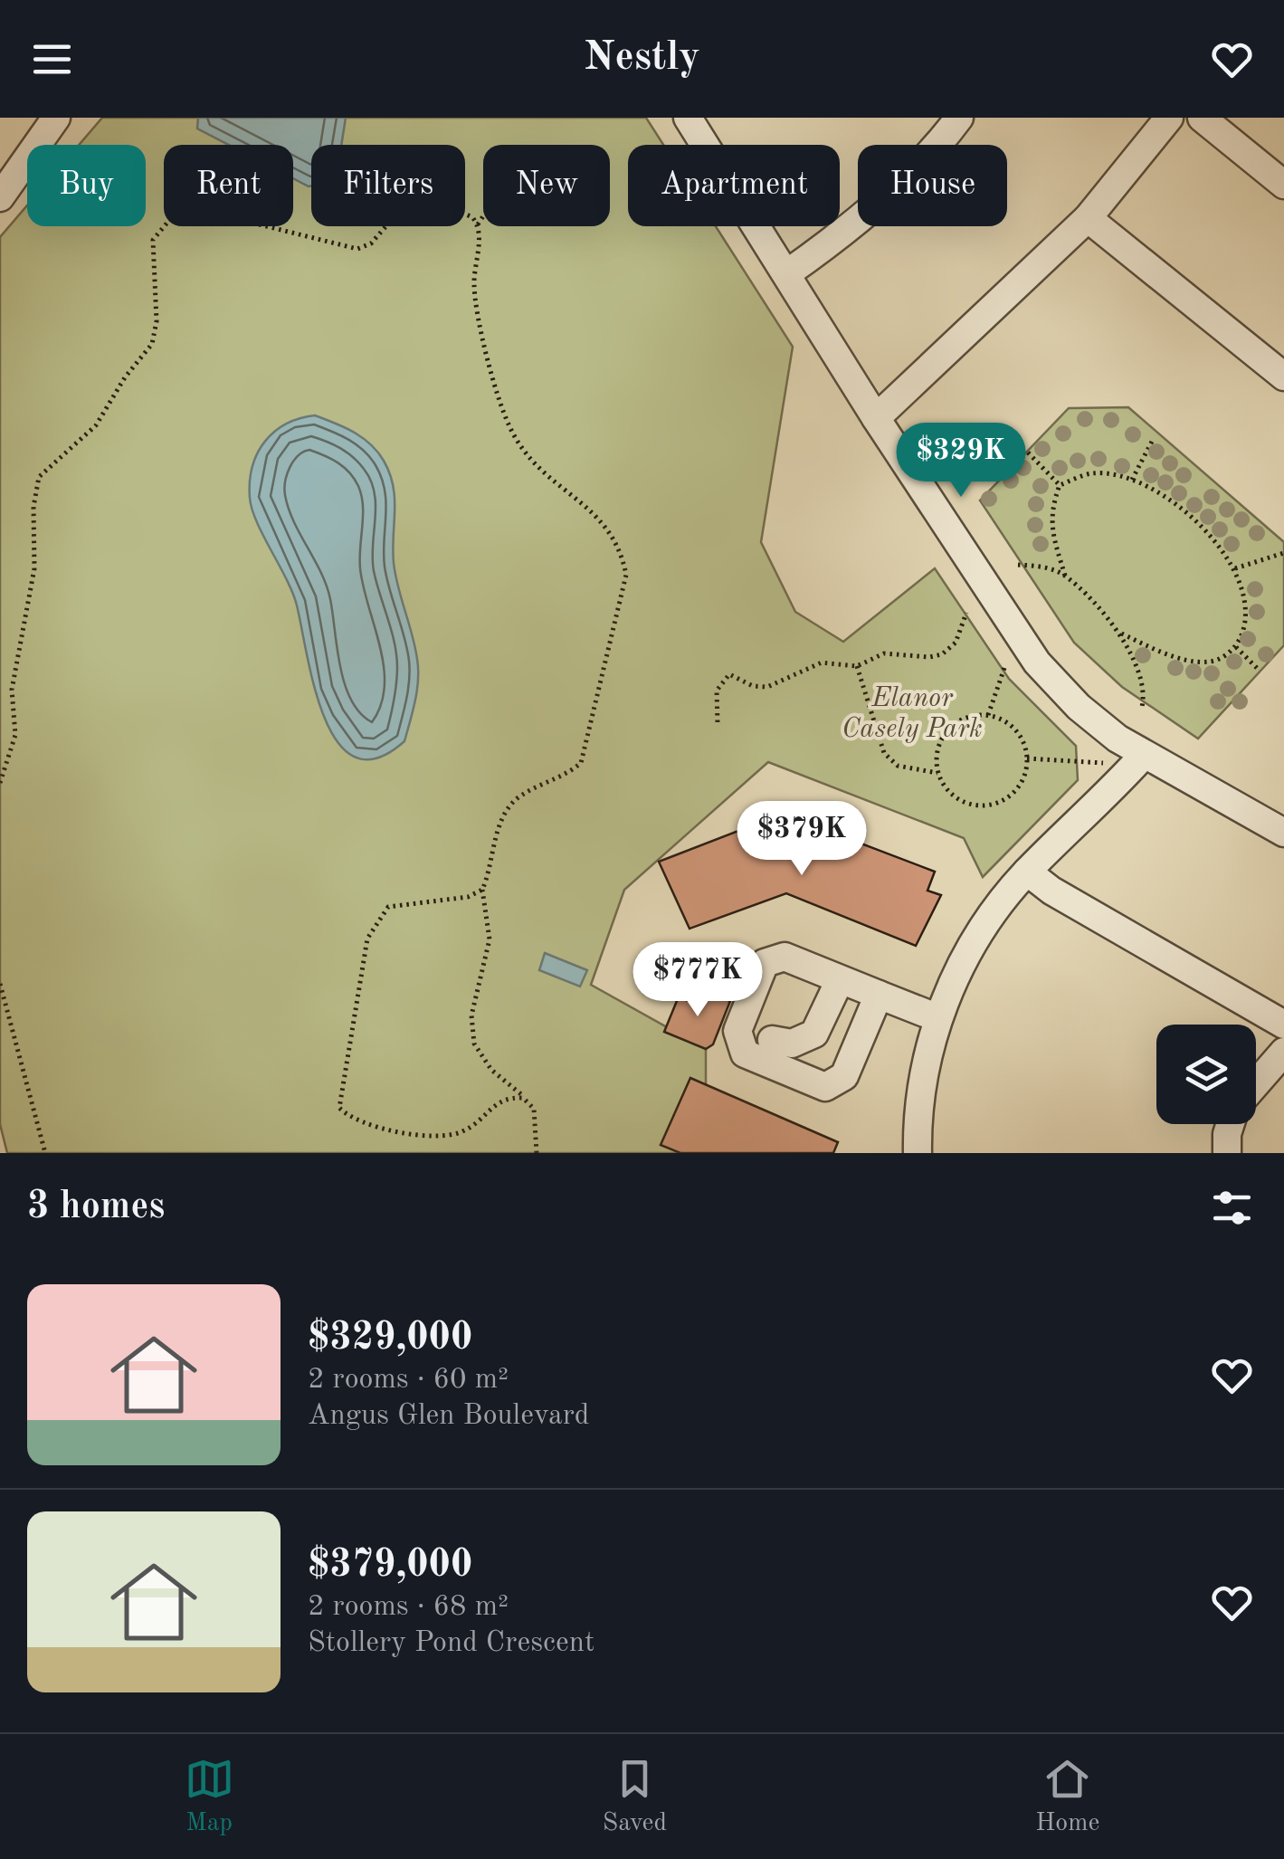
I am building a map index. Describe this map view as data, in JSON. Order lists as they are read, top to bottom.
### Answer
{
  "parks": ["Elanor Casely Park"],
  "page": {
    "header": "Nestly",
    "chip": [
      "Buy",
      "Rent",
      "Filters",
      "New",
      "Apartment",
      "House"
    ],
    "price": ["$329K", "$379K", "$777K"],
    "heading": "3 homes",
    "list": [
      {
        "name": "$329,000",
        "note": "2 rooms · 60 m² · Angus Glen Boulevard"
      },
      {
        "name": "$379,000",
        "note": "2 rooms · 68 m² · Stollery Pond Crescent"
      }
    ],
    "tabs": ["Map", "Saved", "Home"]
  }
}
